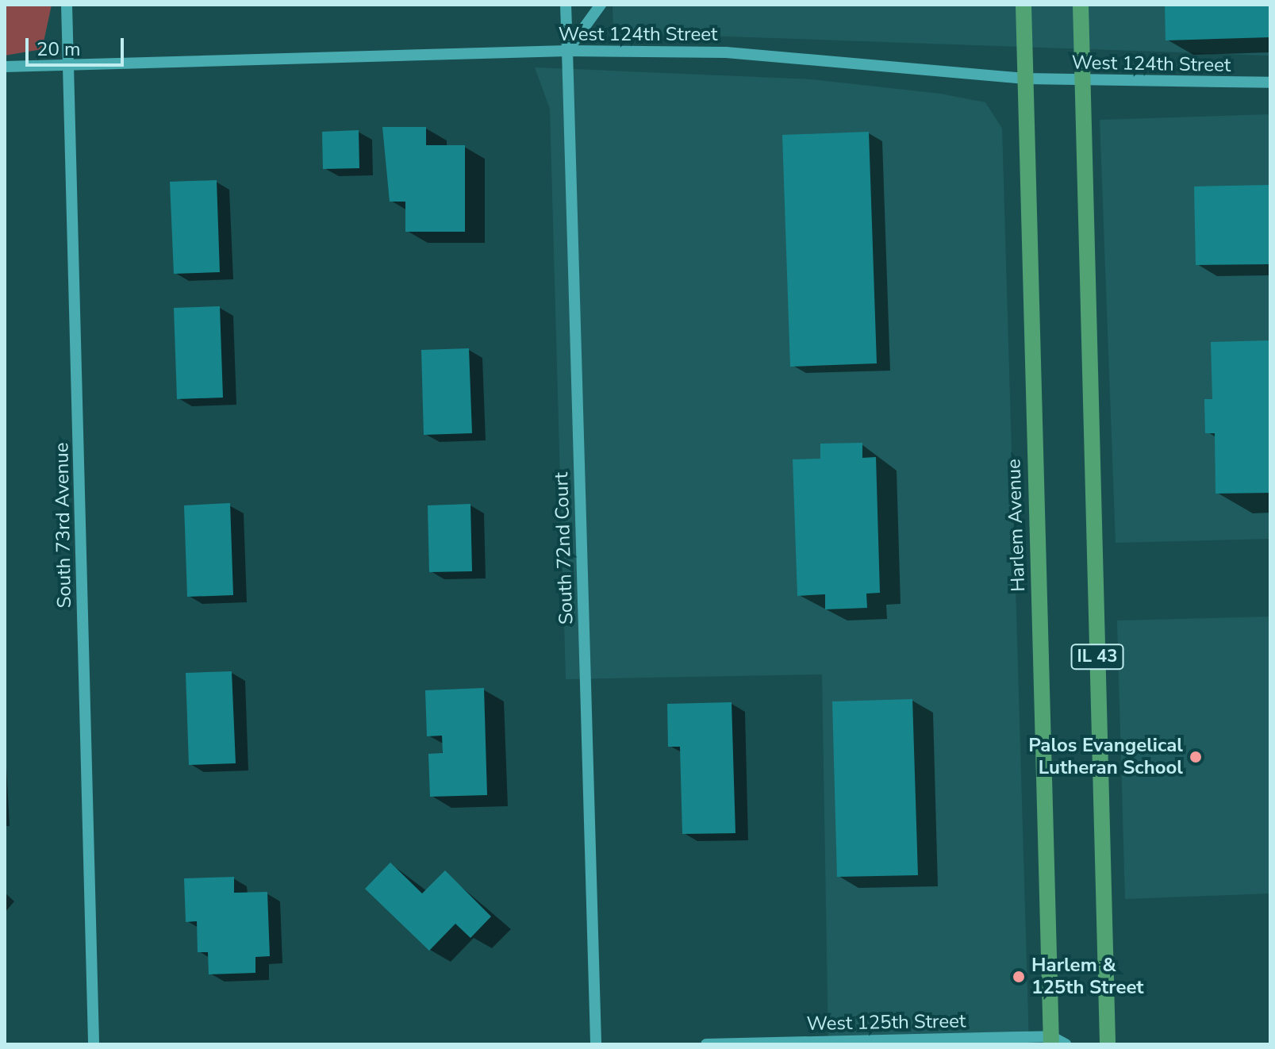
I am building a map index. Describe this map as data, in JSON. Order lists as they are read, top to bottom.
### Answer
{
  "streets": {
    "main road": ["Harlem Avenue", "IL 43"],
    "street": [
      "West 124th Street",
      "South 73rd Avenue",
      "South 72nd Court",
      "West 125th Street"
    ]
  },
  "crossings": [
    ["West 124th Street", "South 73rd Avenue"],
    ["West 124th Street", "Harlem Avenue"],
    ["West 124th Street", "South 72nd Court"],
    ["West 124th Street", "IL 43"],
    ["Harlem Avenue", "West 125th Street"]
  ],
  "places": ["Palos Evangelical Lutheran School", "Harlem & 125th Street"],
  "scale_bar": "20 m"
}
